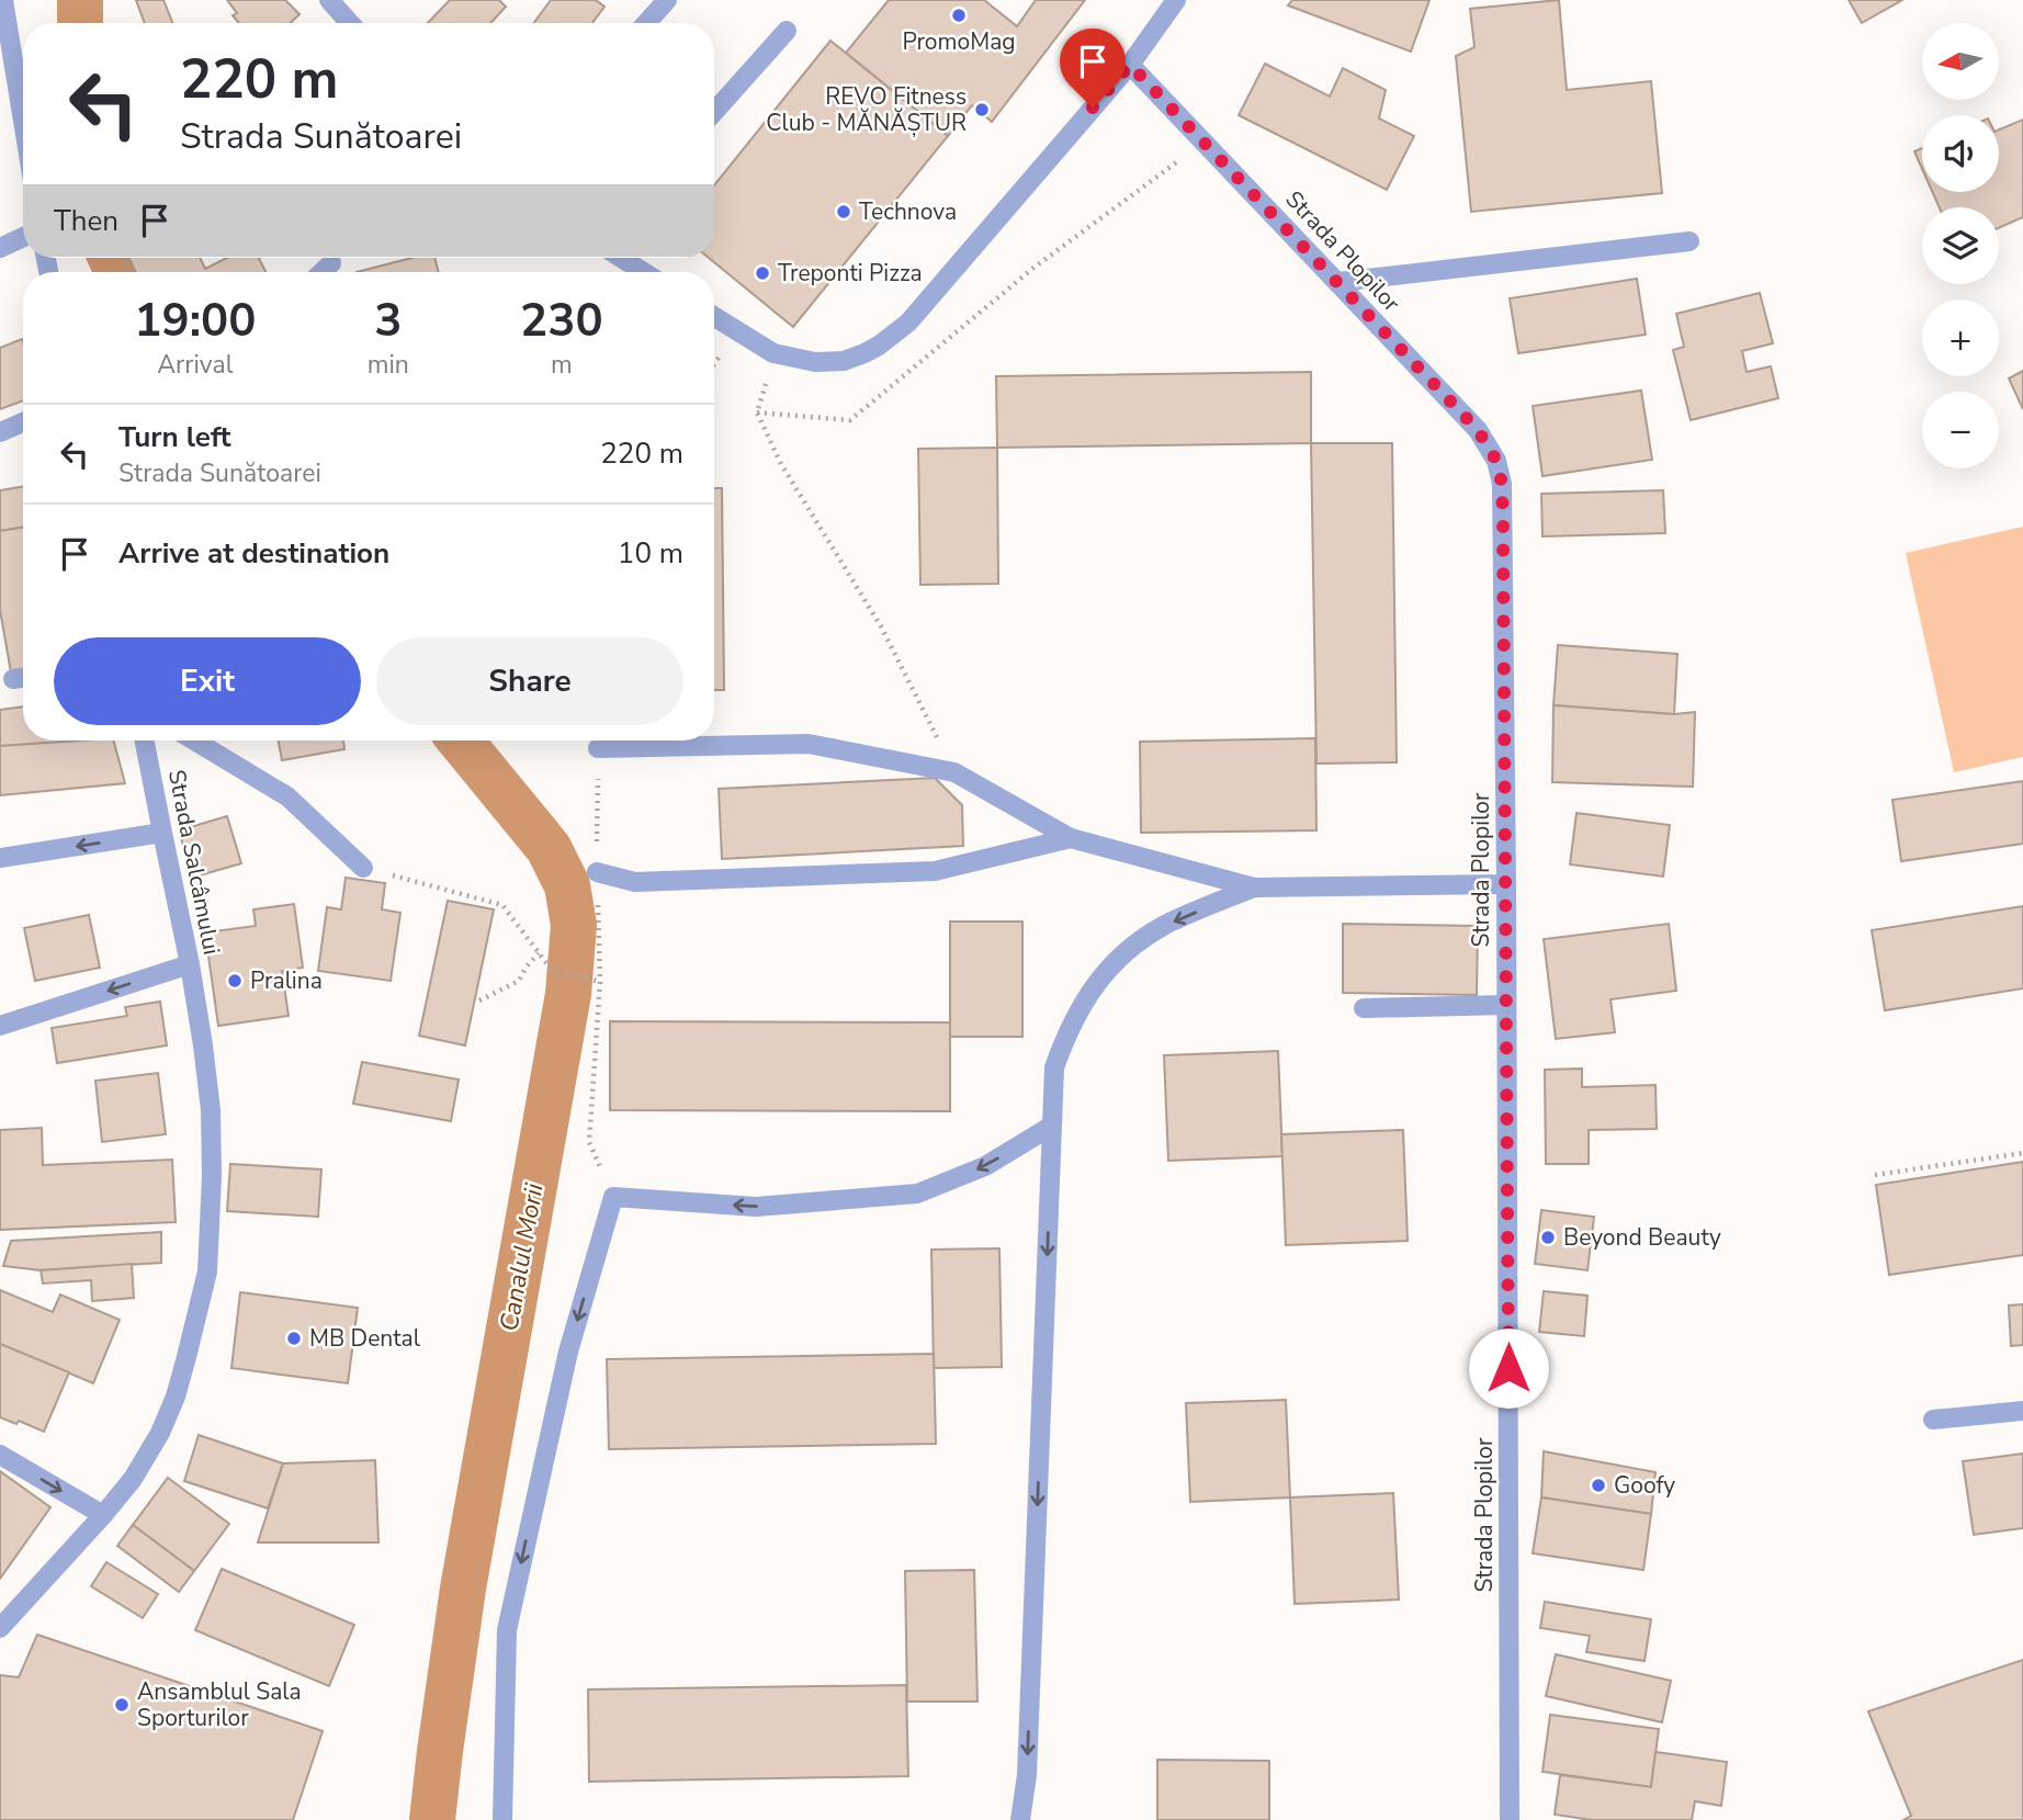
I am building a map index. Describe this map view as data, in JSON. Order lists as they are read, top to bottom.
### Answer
{
  "streets": {
    "street": ["Strada Plopilor", "Strada Salcâmului"]
  },
  "water": ["Canalul Morii"],
  "places": [
    "PromoMag",
    "REVO Fitness Club - MĂNĂȘTUR",
    "Technova",
    "Treponti Pizza",
    "Pralina",
    "Beyond Beauty",
    "MB Dental",
    "Goofy",
    "Ansamblul Sala Sporturilor"
  ],
  "north": "left",
  "page": {
    "map_buttons": ["+", "−"],
    "turn": ["220 m", "Strada Sunătoarei"],
    "then": "Then",
    "eta": [
      "19:00",
      "Arrival",
      "3",
      "min",
      "230",
      "m"
    ],
    "list": [
      {
        "name": "Turn left",
        "note": "Strada Sunătoarei",
        "value": "220 m"
      },
      {
        "name": "Arrive at destination",
        "value": "10 m"
      }
    ],
    "buttons": ["Exit", "Share"]
  }
}
